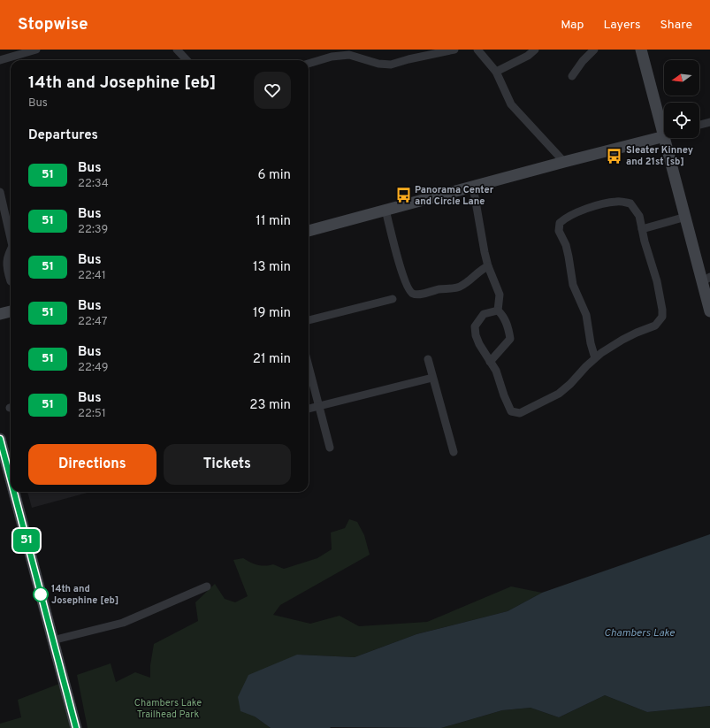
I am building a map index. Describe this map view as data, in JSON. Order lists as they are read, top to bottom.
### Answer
{
  "water": ["Chambers Lake"],
  "parks": ["Chambers Lake Trailhead Park"],
  "places": {
    "bus stop": ["Sleater Kinney and 21st [sb]", "Panorama Center and Circle Lane"],
    "other": ["14th and Josephine [eb]"]
  },
  "lines": ["bus line 51"],
  "north": "left",
  "page": {
    "header": "Stopwise",
    "nav": ["Map", "Layers", "Share"],
    "on_map": "51",
    "heading": [
      ["14th and Josephine [eb]", "Bus"],
      "Departures"
    ],
    "list": [
      {
        "mark": "51",
        "name": "Bus",
        "note": "22:34",
        "value": "6 min"
      },
      {
        "mark": "51",
        "name": "Bus",
        "note": "22:39",
        "value": "11 min"
      },
      {
        "mark": "51",
        "name": "Bus",
        "note": "22:41",
        "value": "13 min"
      },
      {
        "mark": "51",
        "name": "Bus",
        "note": "22:47",
        "value": "19 min"
      },
      {
        "mark": "51",
        "name": "Bus",
        "note": "22:49",
        "value": "21 min"
      },
      {
        "mark": "51",
        "name": "Bus",
        "note": "22:51",
        "value": "23 min"
      }
    ],
    "buttons": ["Directions", "Tickets"]
  }
}
